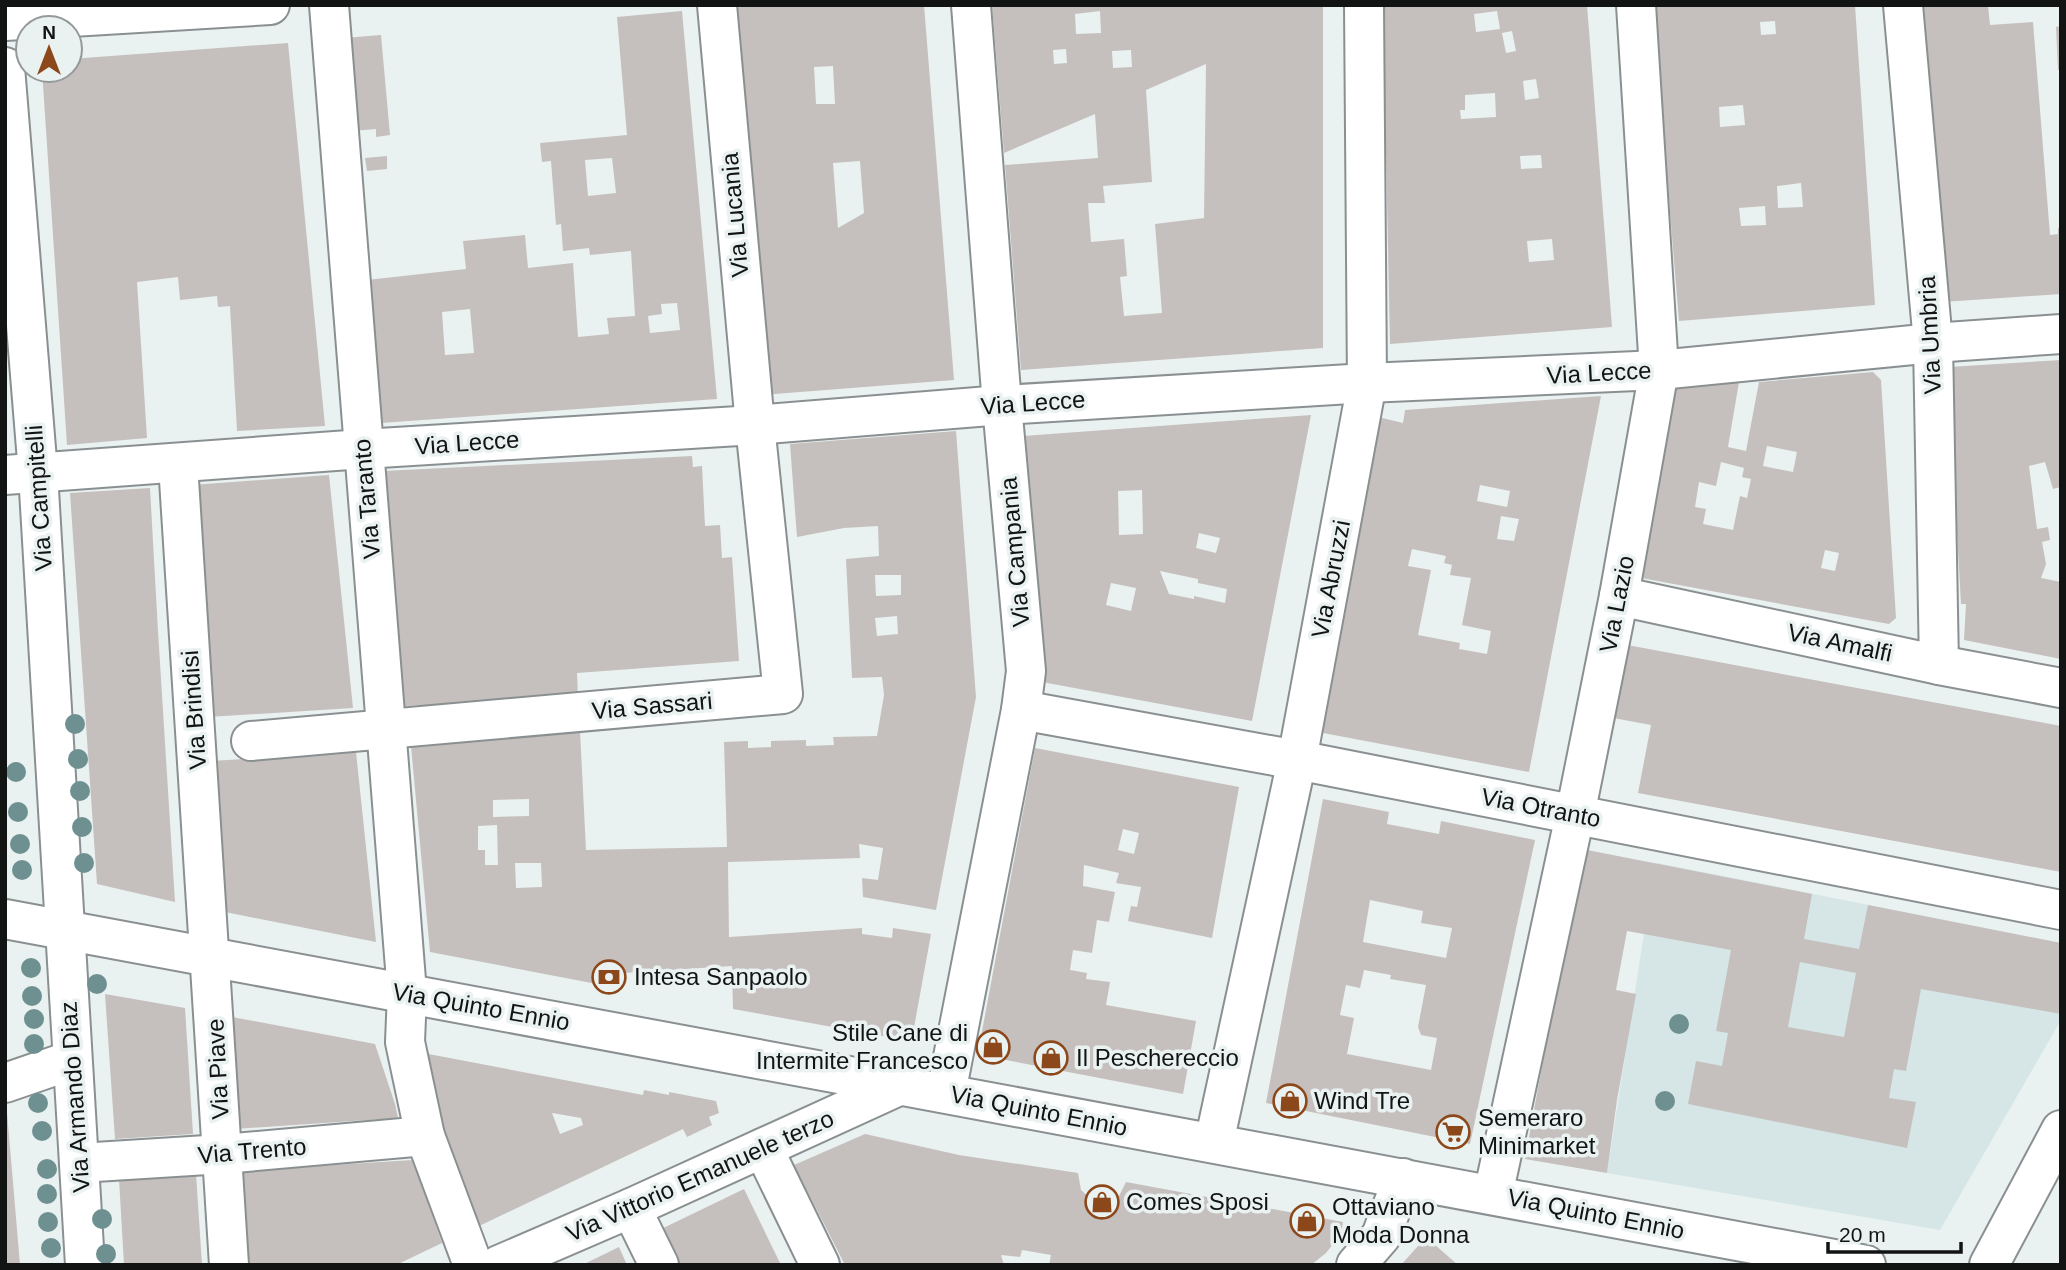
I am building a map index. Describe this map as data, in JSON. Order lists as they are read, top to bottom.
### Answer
{
  "streets": {
    "street": [
      "Via Lucania",
      "Via Umbria",
      "Via Lecce",
      "Via Campitelli",
      "Via Taranto",
      "Via Campania",
      "Via Abruzzi",
      "Via Lazio",
      "Via Amalfi",
      "Via Sassari",
      "Via Brindisi",
      "Via Otranto",
      "Via Quinto Ennio",
      "Via Piave",
      "Via Armando Diaz",
      "Via Trento",
      "Via Vittorio Emanuele terzo"
    ]
  },
  "crossings": [
    ["Via Lucania", "Via Lecce"],
    ["Via Lucania", "Via Sassari"],
    ["Via Umbria", "Via Lecce"],
    ["Via Umbria", "Via Amalfi"],
    ["Via Lecce", "Via Campitelli"],
    ["Via Lecce", "Via Taranto"],
    ["Via Lecce", "Via Campania"],
    ["Via Lecce", "Via Abruzzi"],
    ["Via Lecce", "Via Lazio"],
    ["Via Lecce", "Via Sassari"],
    ["Via Lecce", "Via Brindisi"],
    ["Via Campitelli", "Via Quinto Ennio"],
    ["Via Campitelli", "Via Armando Diaz"],
    ["Via Taranto", "Via Sassari"],
    ["Via Taranto", "Via Quinto Ennio"],
    ["Via Taranto", "Via Trento"],
    ["Via Campania", "Via Otranto"],
    ["Via Campania", "Via Quinto Ennio"],
    ["Via Abruzzi", "Via Otranto"],
    ["Via Abruzzi", "Via Quinto Ennio"],
    ["Via Lazio", "Via Amalfi"],
    ["Via Lazio", "Via Otranto"],
    ["Via Lazio", "Via Quinto Ennio"],
    ["Via Brindisi", "Via Quinto Ennio"],
    ["Via Brindisi", "Via Piave"],
    ["Via Quinto Ennio", "Via Piave"],
    ["Via Quinto Ennio", "Via Armando Diaz"],
    ["Via Quinto Ennio", "Via Vittorio Emanuele terzo"],
    ["Via Piave", "Via Trento"],
    ["Via Armando Diaz", "Via Trento"]
  ],
  "places": {
    "bank": ["Intesa Sanpaolo"],
    "shop": [
      "Stile Cane di Intermite Francesco",
      "Il Peschereccio",
      "Wind Tre",
      "Comes Sposi",
      "Ottaviano Moda Donna"
    ],
    "supermarket": ["Semeraro Minimarket"]
  },
  "scale_bar": "20 m",
  "north": "top"
}
